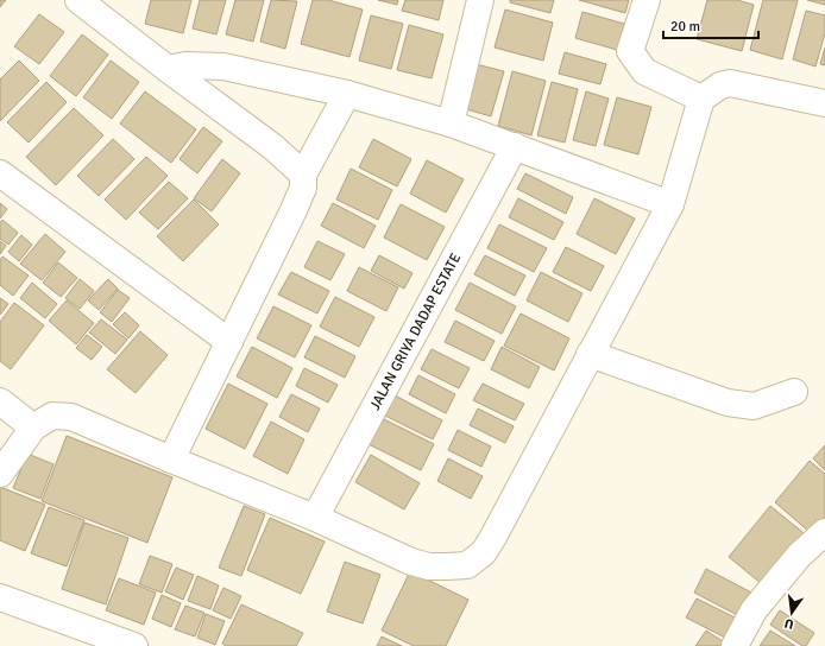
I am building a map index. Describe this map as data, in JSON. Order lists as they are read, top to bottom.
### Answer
{
  "streets": {
    "street": ["JALAN GRIYA DADAP ESTATE"]
  },
  "scale_bar": "20 m",
  "north": "bottom"
}
